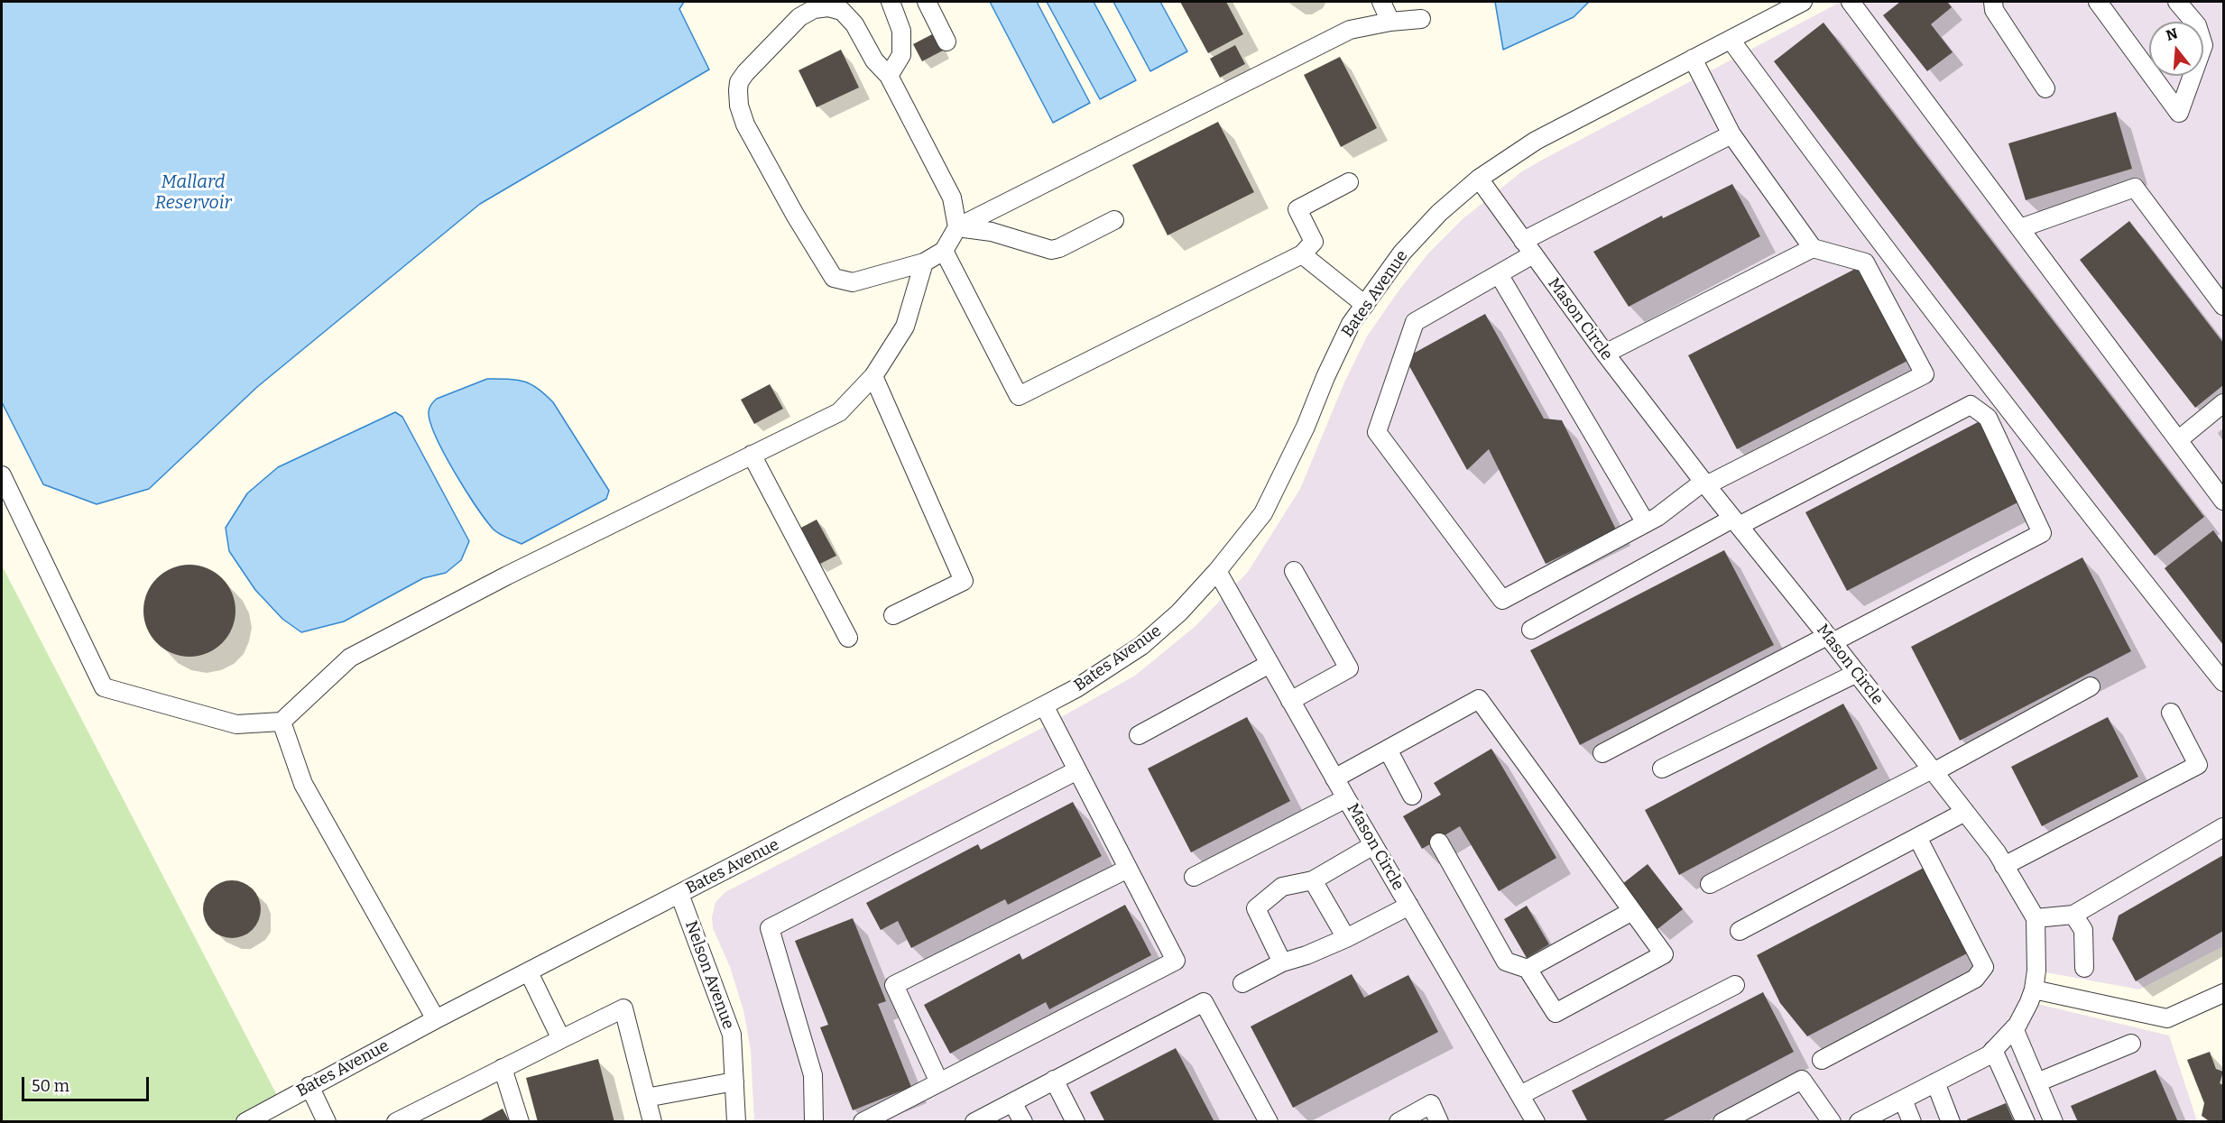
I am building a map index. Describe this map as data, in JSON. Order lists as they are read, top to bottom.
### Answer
{
  "streets": {
    "street": ["Bates Avenue", "Mason Circle", "Nelson Avenue"]
  },
  "crossings": [
    ["Bates Avenue", "Mason Circle"],
    ["Bates Avenue", "Nelson Avenue"]
  ],
  "water": ["Mallard Reservoir"],
  "scale_bar": "50 m",
  "north": "top"
}
